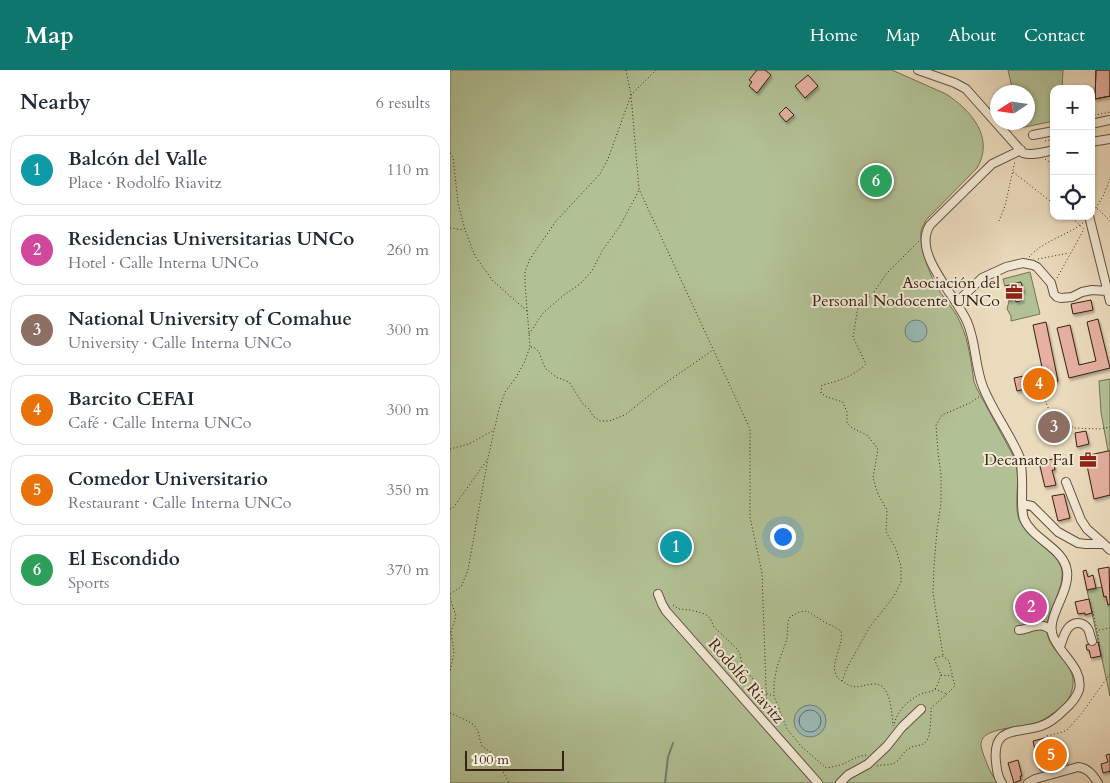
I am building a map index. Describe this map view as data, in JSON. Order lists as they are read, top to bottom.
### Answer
{
  "streets": {
    "street": ["Rodolfo Riavitz"]
  },
  "places": {
    "office": ["Asociación del Personal Nodocente UNCo", "Decanato FaI"]
  },
  "scale_bar": "100 m",
  "north": "left",
  "page": {
    "header": "Map",
    "nav": [
      "Home",
      "Map",
      "About",
      "Contact"
    ],
    "heading": ["Nearby", "6 results"],
    "map_buttons": ["+", "−"],
    "list": [
      {
        "mark": "1",
        "name": "Balcón del Valle",
        "note": "Place · Rodolfo Riavitz",
        "value": "110 m"
      },
      {
        "mark": "2",
        "name": "Residencias Universitarias UNCo",
        "note": "Hotel · Calle Interna UNCo",
        "value": "260 m"
      },
      {
        "mark": "3",
        "name": "National University of Comahue",
        "note": "University · Calle Interna UNCo",
        "value": "300 m"
      },
      {
        "mark": "4",
        "name": "Barcito CEFAI",
        "note": "Café · Calle Interna UNCo",
        "value": "300 m"
      },
      {
        "mark": "5",
        "name": "Comedor Universitario",
        "note": "Restaurant · Calle Interna UNCo",
        "value": "350 m"
      },
      {
        "mark": "6",
        "name": "El Escondido",
        "note": "Sports",
        "value": "370 m"
      }
    ],
    "pins": [
      "6",
      "4",
      "3",
      "1",
      "2",
      "5"
    ],
    "scale": "100 m"
  }
}
